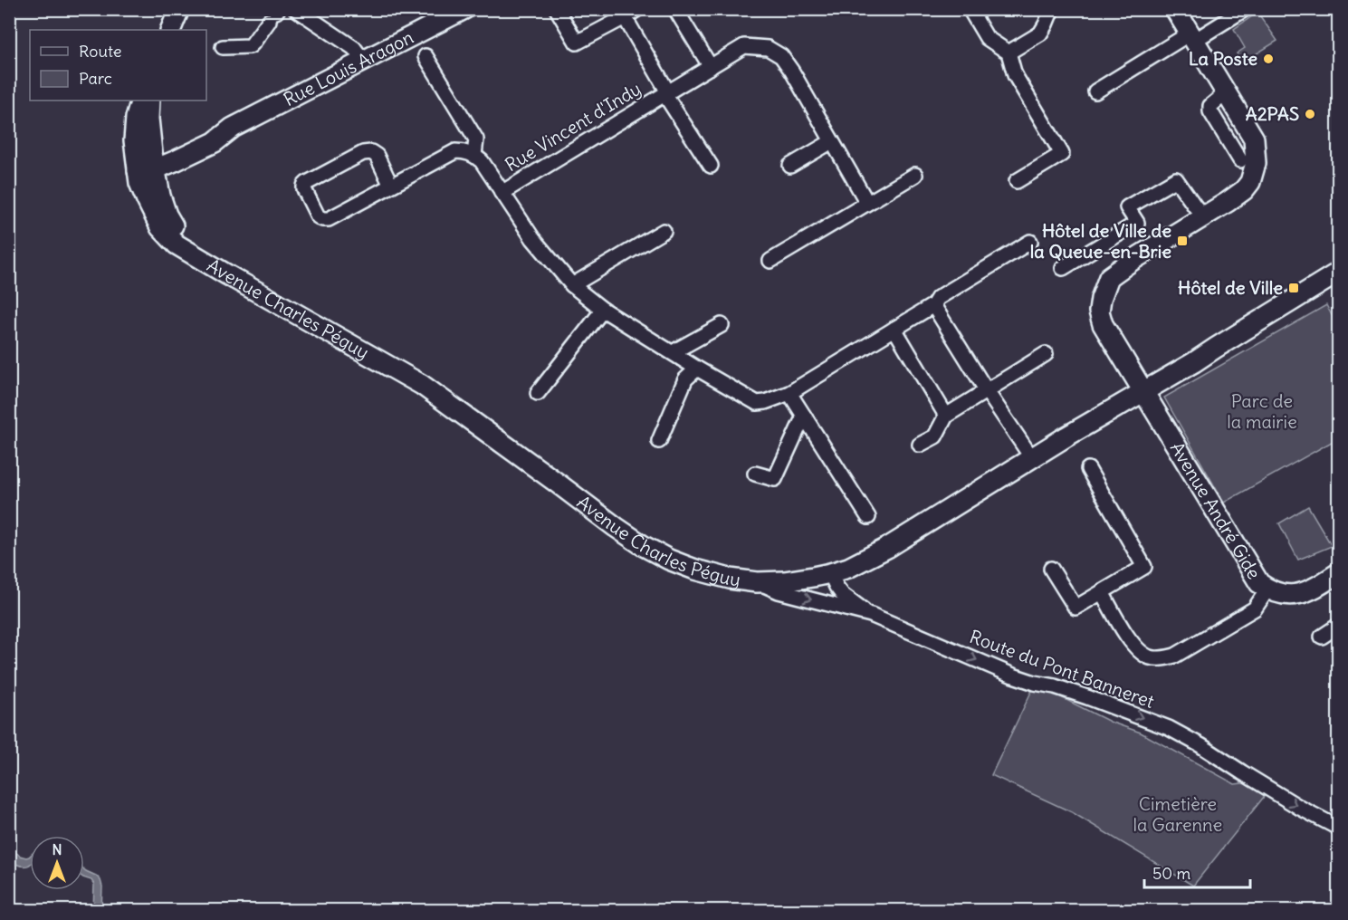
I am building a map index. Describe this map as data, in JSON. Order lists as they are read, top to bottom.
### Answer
{
  "streets": {
    "street": [
      "Rue Louis Aragon",
      "Rue Vincent d'Indy",
      "Avenue Charles Péguy",
      "Avenue André Gide",
      "Route du Pont Banneret"
    ]
  },
  "crossings": [
    ["Rue Louis Aragon", "Avenue Charles Péguy"],
    ["Avenue Charles Péguy", "Avenue André Gide"],
    ["Avenue Charles Péguy", "Route du Pont Banneret"]
  ],
  "one_way": ["Route du Pont Banneret"],
  "parks": ["Parc de la mairie", "Cimetière la Garenne"],
  "places": {
    "other": ["La Poste", "A2PAS"],
    "transit": ["Hôtel de Ville de la Queue-en-Brie", "Hôtel de Ville"]
  },
  "legend": ["Route", "Parc"],
  "scale_bar": "50 m",
  "north": "top"
}
